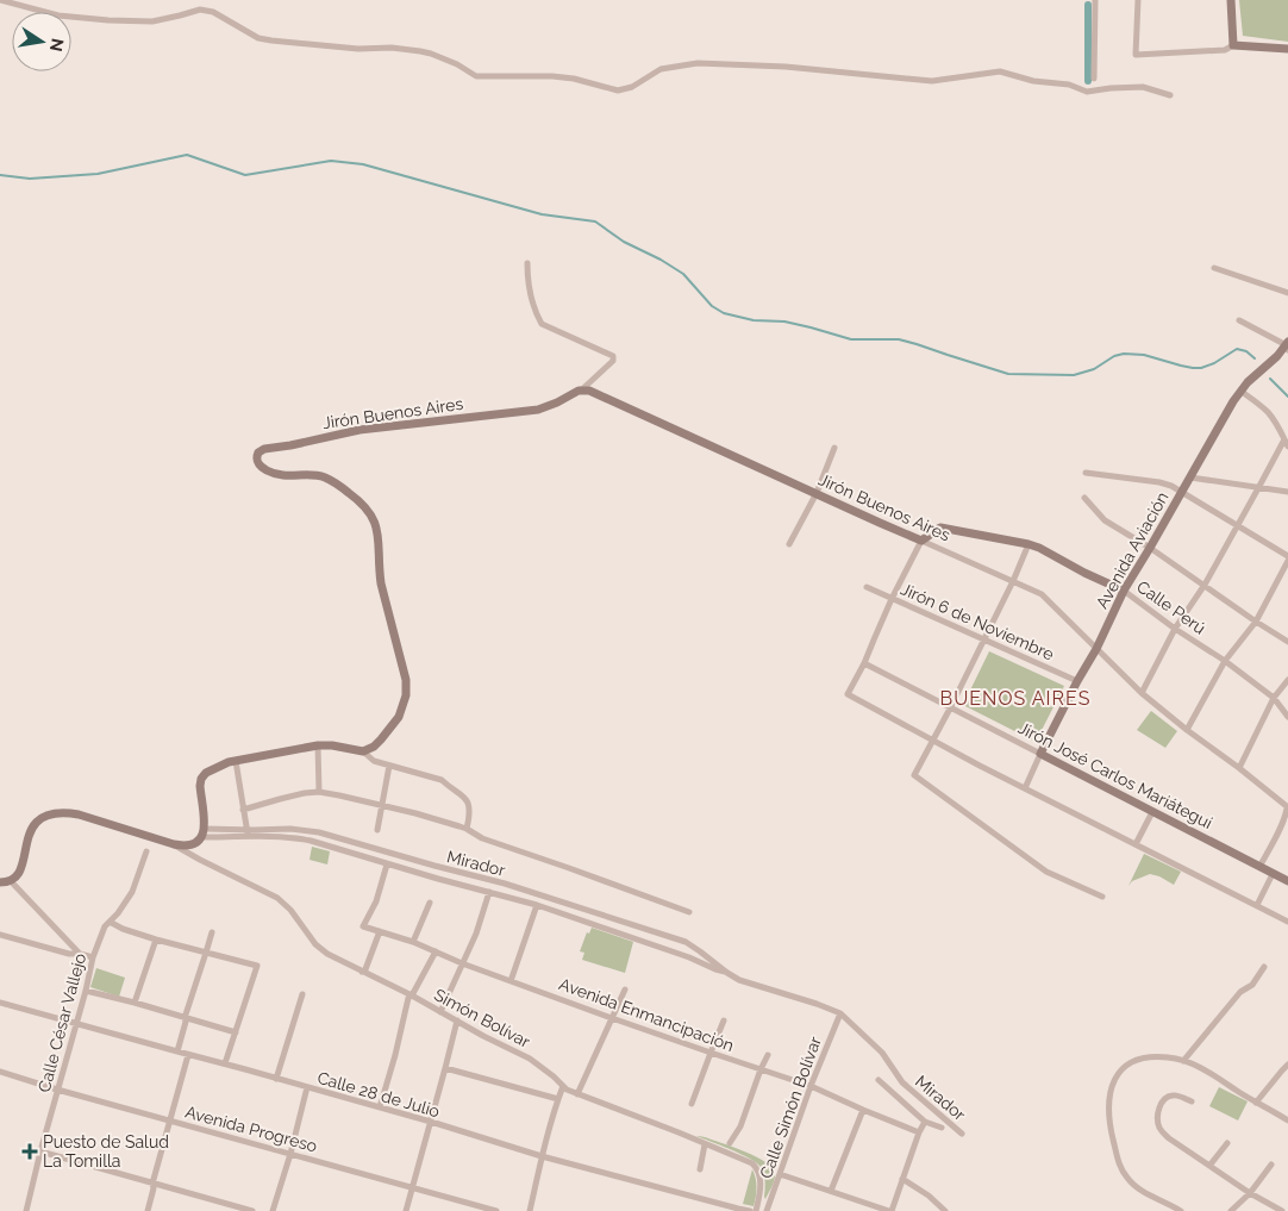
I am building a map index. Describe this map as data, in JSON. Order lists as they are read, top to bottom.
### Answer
{
  "streets": {
    "street": [
      "Jirón Buenos Aires",
      "Avenida Aviación",
      "Calle Perú",
      "Jirón 6 de Noviembre",
      "Jirón José Carlos Mariátegui",
      "Mirador",
      "Avenida Enmancipación",
      "Simón Bolívar",
      "Calle César Vallejo",
      "Calle 28 de Julio",
      "Calle Simón Bolívar",
      "Avenida Progreso"
    ]
  },
  "crossings": [
    ["Jirón Buenos Aires", "Avenida Aviación"],
    ["Jirón Buenos Aires", "Calle Perú"],
    ["Avenida Aviación", "Calle Perú"],
    ["Avenida Aviación", "Jirón 6 de Noviembre"],
    ["Avenida Aviación", "Jirón José Carlos Mariátegui"],
    ["Mirador", "Avenida Enmancipación"],
    ["Mirador", "Calle Simón Bolívar"],
    ["Avenida Enmancipación", "Calle Simón Bolívar"],
    ["Calle César Vallejo", "Calle 28 de Julio"],
    ["Calle César Vallejo", "Avenida Progreso"]
  ],
  "districts": ["BUENOS AIRES"],
  "places": {
    "health": ["Puesto de Salud La Tomilla"]
  },
  "north": "right"
}
